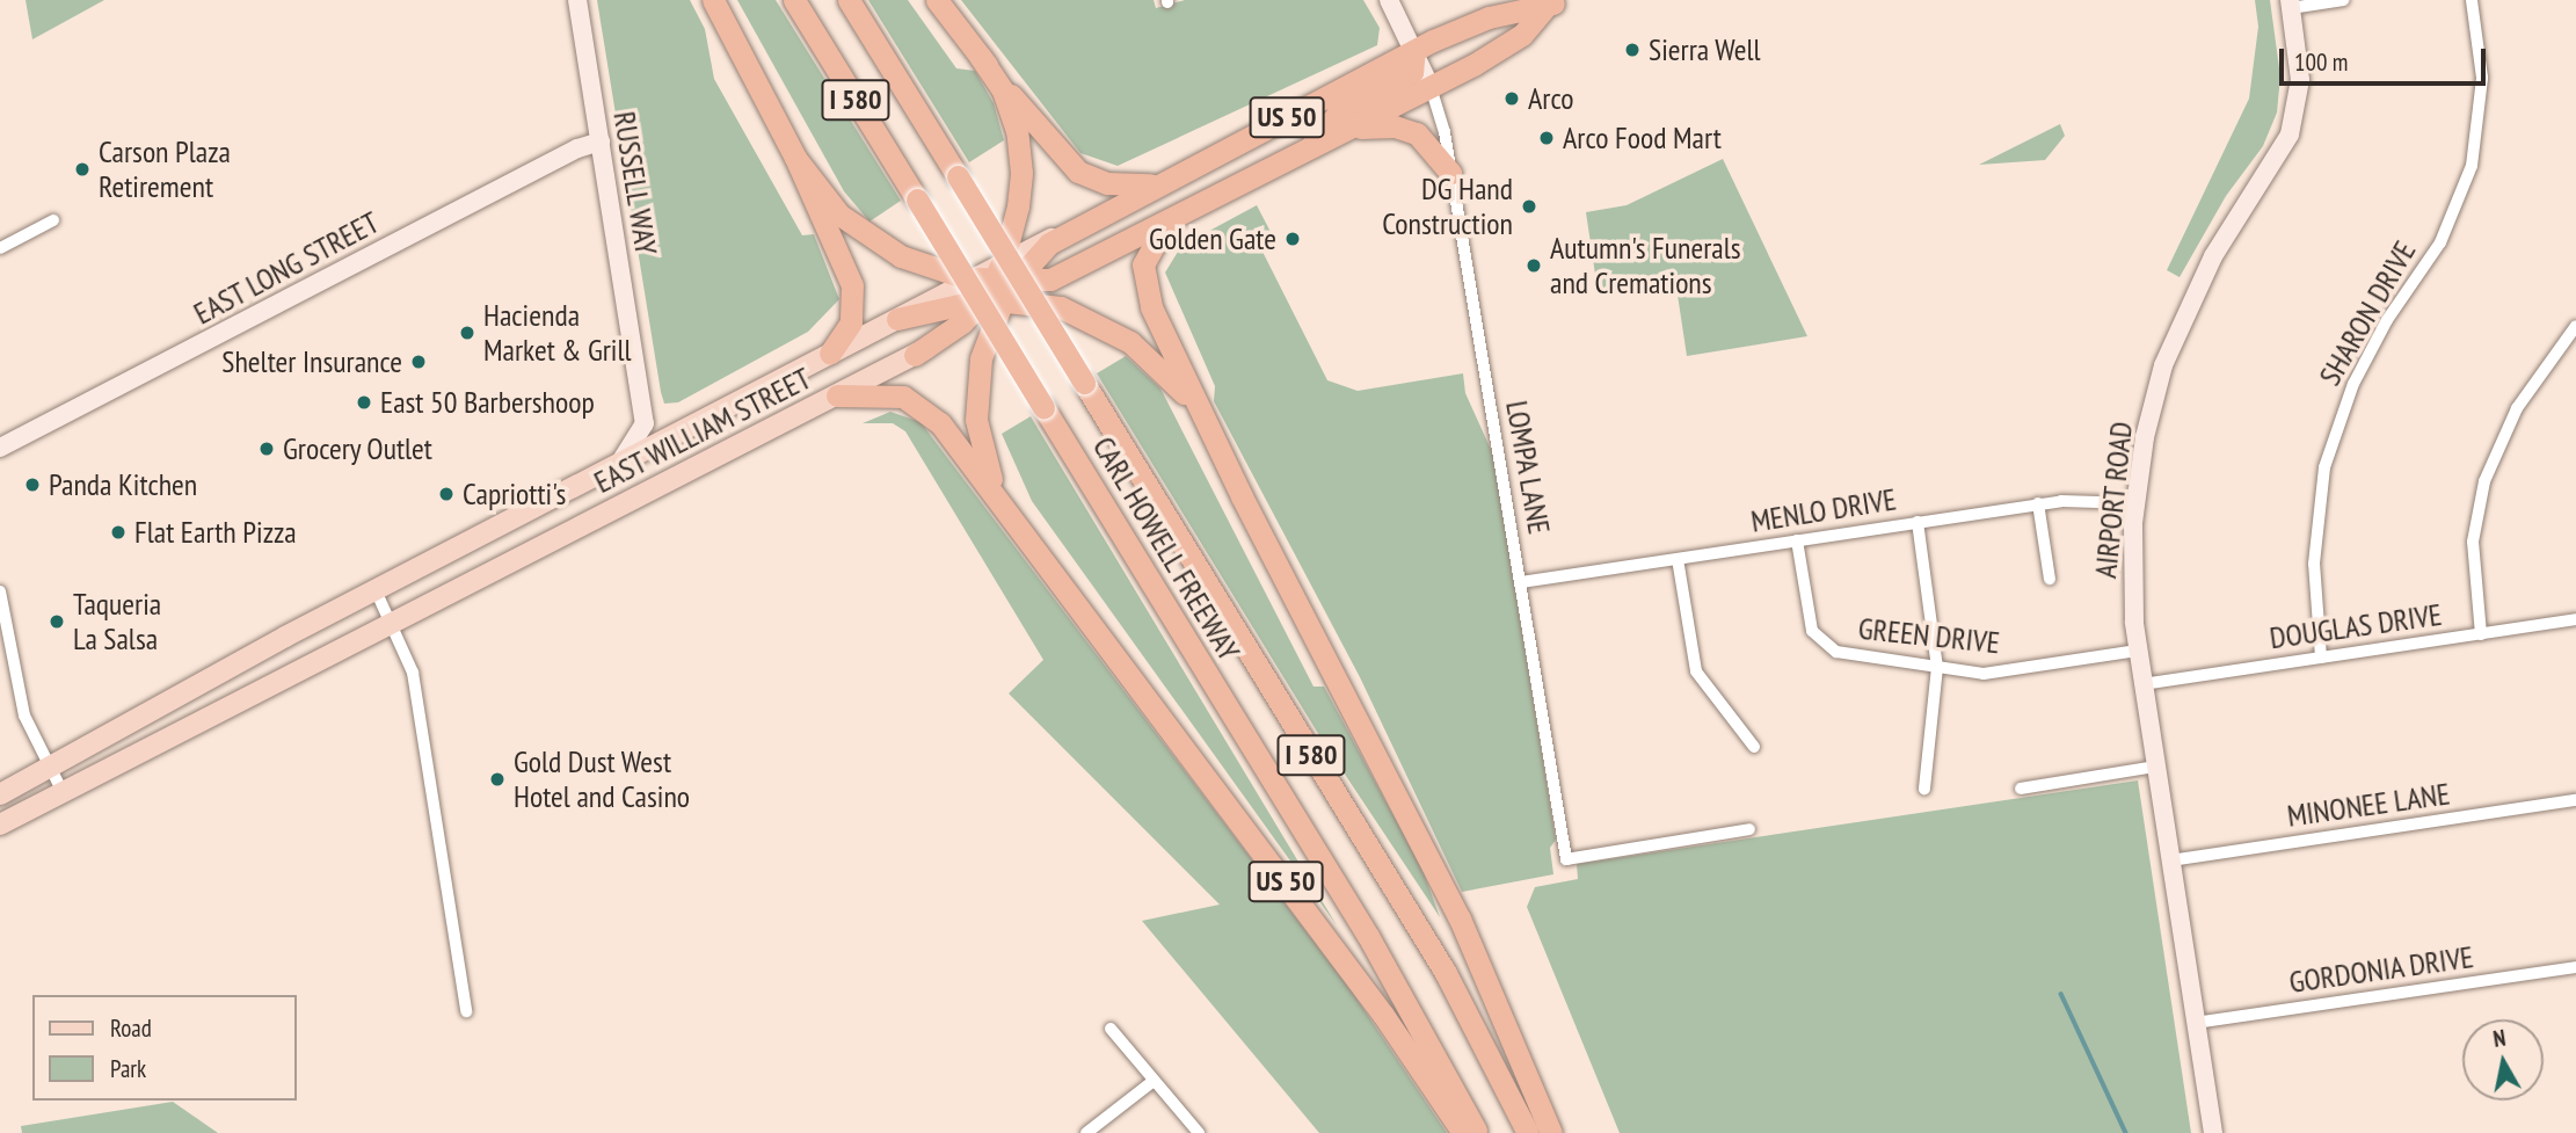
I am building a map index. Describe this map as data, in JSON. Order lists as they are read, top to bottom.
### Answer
{
  "streets": {
    "highway": ["I 580", "US 50", "CARL HOWELL FREEWAY"],
    "main road": ["EAST WILLIAM STREET"],
    "street": [
      "RUSSELL WAY",
      "EAST LONG STREET",
      "SHARON DRIVE",
      "LOMPA LANE",
      "AIRPORT ROAD",
      "MENLO DRIVE",
      "DOUGLAS DRIVE",
      "GREEN DRIVE",
      "MINONEE LANE",
      "GORDONIA DRIVE"
    ]
  },
  "crossings": [
    ["US 50", "LOMPA LANE"],
    ["RUSSELL WAY", "EAST LONG STREET"],
    ["SHARON DRIVE", "DOUGLAS DRIVE"],
    ["LOMPA LANE", "MENLO DRIVE"],
    ["AIRPORT ROAD", "MENLO DRIVE"],
    ["AIRPORT ROAD", "DOUGLAS DRIVE"],
    ["AIRPORT ROAD", "GREEN DRIVE"],
    ["AIRPORT ROAD", "MINONEE LANE"],
    ["AIRPORT ROAD", "GORDONIA DRIVE"],
    ["MENLO DRIVE", "GREEN DRIVE"]
  ],
  "places": [
    "Sierra Well",
    "Arco",
    "Arco Food Mart",
    "Carson Plaza Retirement",
    "DG Hand Construction",
    "Golden Gate",
    "Autumn's Funerals and Cremations",
    "Hacienda Market & Grill",
    "Shelter Insurance",
    "East 50 Barbershoop",
    "Grocery Outlet",
    "Panda Kitchen",
    "Capriotti's",
    "Flat Earth Pizza",
    "Taqueria La Salsa",
    "Gold Dust West Hotel and Casino"
  ],
  "legend": ["Road", "Park"],
  "scale_bar": "100 m",
  "north": "top"
}
